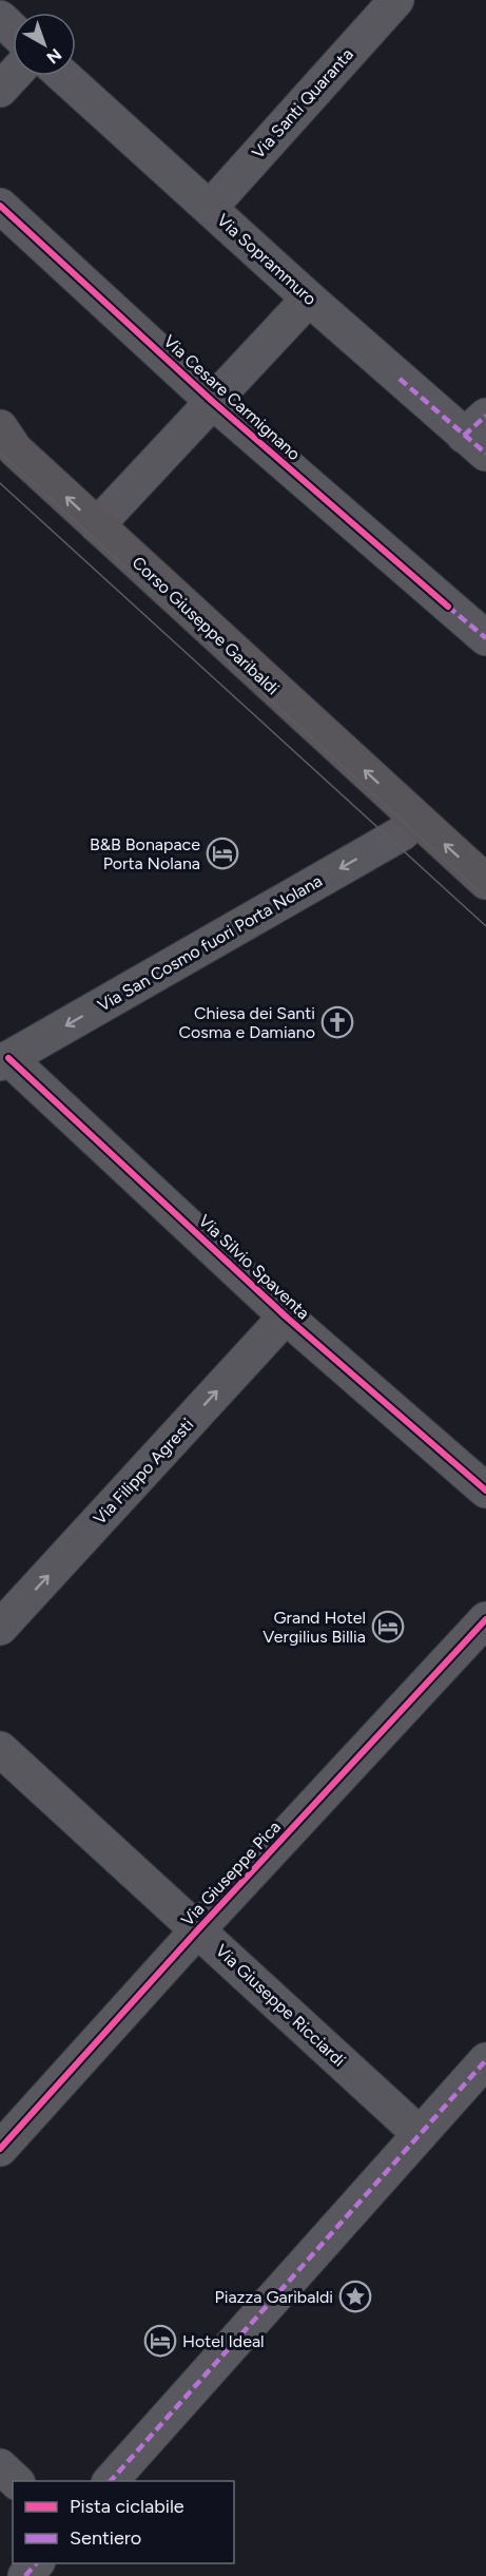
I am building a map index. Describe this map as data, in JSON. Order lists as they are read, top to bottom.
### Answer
{
  "streets": {
    "main road": ["Corso Giuseppe Garibaldi"],
    "street": [
      "Via Santi Quaranta",
      "Via Soprammuro",
      "Via Cesare Carmignano",
      "Via San Cosmo fuori Porta Nolana",
      "Via Silvio Spaventa",
      "Via Filippo Agresti",
      "Via Giuseppe Pica",
      "Via Giuseppe Ricciardi"
    ]
  },
  "crossings": [
    ["Via Santi Quaranta", "Via Soprammuro"],
    ["Corso Giuseppe Garibaldi", "Via San Cosmo fuori Porta Nolana"],
    ["Via San Cosmo fuori Porta Nolana", "Via Silvio Spaventa"],
    ["Via Silvio Spaventa", "Via Filippo Agresti"],
    ["Via Giuseppe Pica", "Via Giuseppe Ricciardi"]
  ],
  "one_way": ["Corso Giuseppe Garibaldi", "Via San Cosmo fuori Porta Nolana", "Via Filippo Agresti"],
  "places": {
    "hotel": ["B&B Bonapace Porta Nolana", "Grand Hotel Vergilius Billia", "Hotel Ideal"],
    "church": ["Chiesa dei Santi Cosma e Damiano"],
    "place": ["Piazza Garibaldi"]
  },
  "legend": ["Pista ciclabile", "Sentiero"],
  "north": "bottom right"
}
